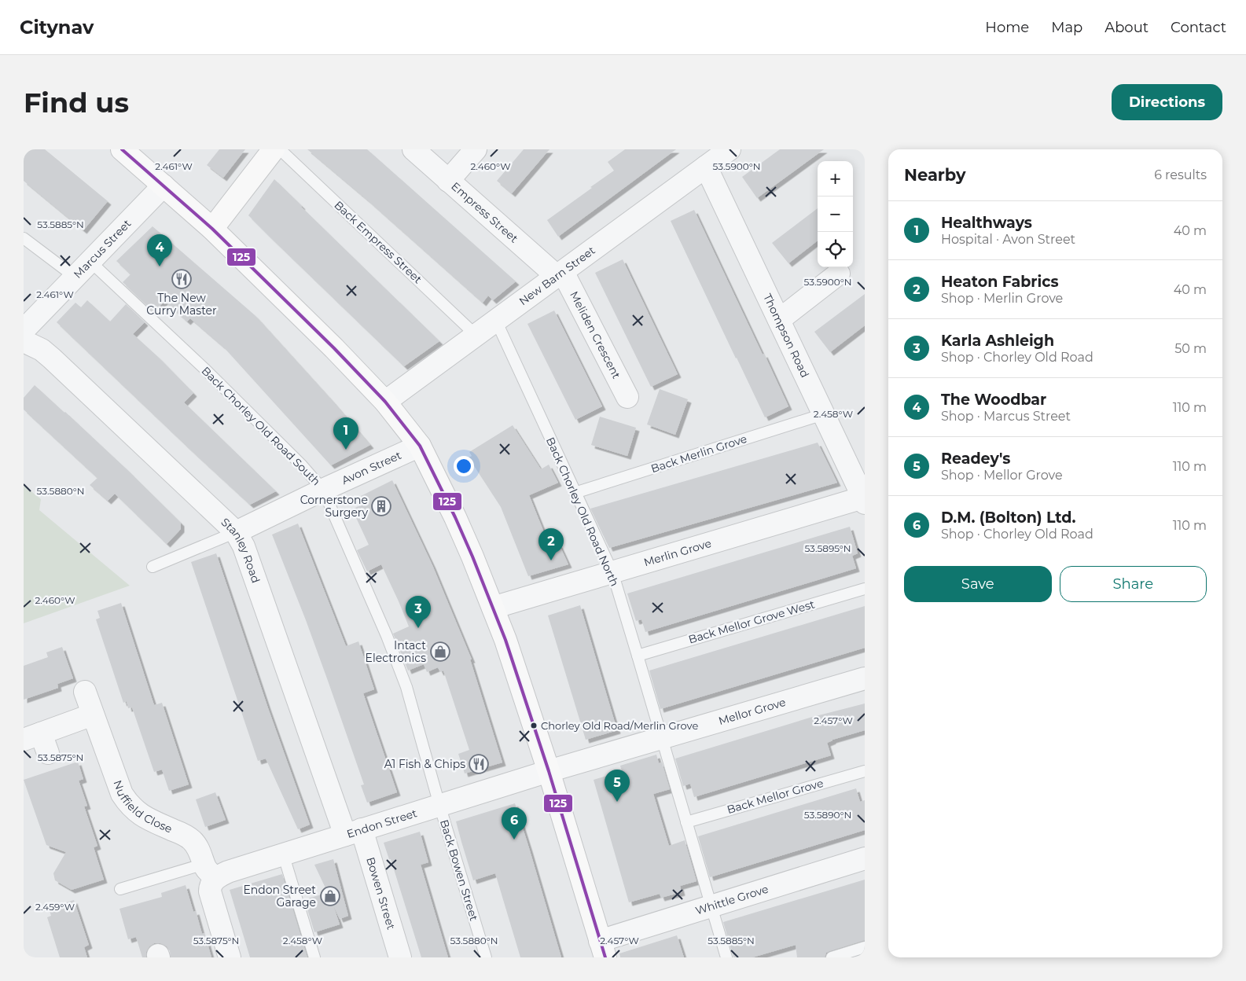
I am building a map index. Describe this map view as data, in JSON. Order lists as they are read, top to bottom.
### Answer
{
  "streets": {
    "street": [
      "Empress Street",
      "Marcus Street",
      "New Barn Street",
      "Meliden Crescent",
      "Thompson Road",
      "Avon Street",
      "Stanley Road",
      "Merlin Grove",
      "Mellor Grove",
      "Nuffield Close",
      "Endon Street",
      "Bowen Street",
      "Whittle Grove"
    ],
    "lane": [
      "Back Empress Street",
      "Back Chorley Old Road South",
      "Back Merlin Grove",
      "Back Chorley Old Road North",
      "Back Mellor Grove West",
      "Back Mellor Grove",
      "Back Bowen Street"
    ]
  },
  "crossings": [
    ["Empress Street", "New Barn Street"],
    ["Empress Street", "Meliden Crescent"],
    ["Back Empress Street", "New Barn Street"],
    ["Marcus Street", "Back Chorley Old Road South"],
    ["New Barn Street", "Meliden Crescent"],
    ["New Barn Street", "Thompson Road"],
    ["New Barn Street", "Back Chorley Old Road North"],
    ["Thompson Road", "Back Merlin Grove"],
    ["Thompson Road", "Merlin Grove"],
    ["Back Chorley Old Road South", "Avon Street"],
    ["Back Chorley Old Road South", "Endon Street"],
    ["Back Chorley Old Road South", "Back Bowen Street"],
    ["Back Merlin Grove", "Back Chorley Old Road North"],
    ["Avon Street", "Stanley Road"],
    ["Back Chorley Old Road North", "Merlin Grove"],
    ["Back Chorley Old Road North", "Back Mellor Grove West"],
    ["Back Chorley Old Road North", "Mellor Grove"],
    ["Back Chorley Old Road North", "Back Mellor Grove"],
    ["Back Chorley Old Road North", "Whittle Grove"],
    ["Stanley Road", "Endon Street"],
    ["Stanley Road", "Bowen Street"],
    ["Mellor Grove", "Endon Street"],
    ["Nuffield Close", "Endon Street"],
    ["Endon Street", "Back Bowen Street"],
    ["Endon Street", "Bowen Street"]
  ],
  "places": {
    "restaurant": ["The New Curry Master", "A1 Fish & Chips"],
    "building": ["Cornerstone Surgery"],
    "shop": ["Intact Electronics", "Endon Street Garage"],
    "other": ["Chorley Old Road/Merlin Grove"]
  },
  "lines": ["transit line 125"],
  "page": {
    "header": "Citynav",
    "nav": [
      "Home",
      "Map",
      "About",
      "Contact"
    ],
    "buttons": [
      "Directions",
      ["Save", "Share"]
    ],
    "title": "Find us",
    "heading": ["Nearby", "6 results"],
    "map_buttons": ["+", "−"],
    "list": [
      {
        "mark": "1",
        "name": "Healthways",
        "note": "Hospital · Avon Street",
        "value": "40 m"
      },
      {
        "mark": "2",
        "name": "Heaton Fabrics",
        "note": "Shop · Merlin Grove",
        "value": "40 m"
      },
      {
        "mark": "3",
        "name": "Karla Ashleigh",
        "note": "Shop · Chorley Old Road",
        "value": "50 m"
      },
      {
        "mark": "4",
        "name": "The Woodbar",
        "note": "Shop · Marcus Street",
        "value": "110 m"
      },
      {
        "mark": "5",
        "name": "Readey's",
        "note": "Shop · Mellor Grove",
        "value": "110 m"
      },
      {
        "mark": "6",
        "name": "D.M. (Bolton) Ltd.",
        "note": "Shop · Chorley Old Road",
        "value": "110 m"
      }
    ],
    "pins": [
      "4",
      "1",
      "2",
      "3",
      "5",
      "6"
    ]
  },
  "coordinates": [
    "2.461°W",
    "2.460°W",
    "53.5900°N",
    "53.5885°N",
    "2.458°W",
    "53.5880°N",
    "53.5895°N",
    "2.457°W",
    "53.5875°N",
    "53.5890°N",
    "2.459°W"
  ]
}
